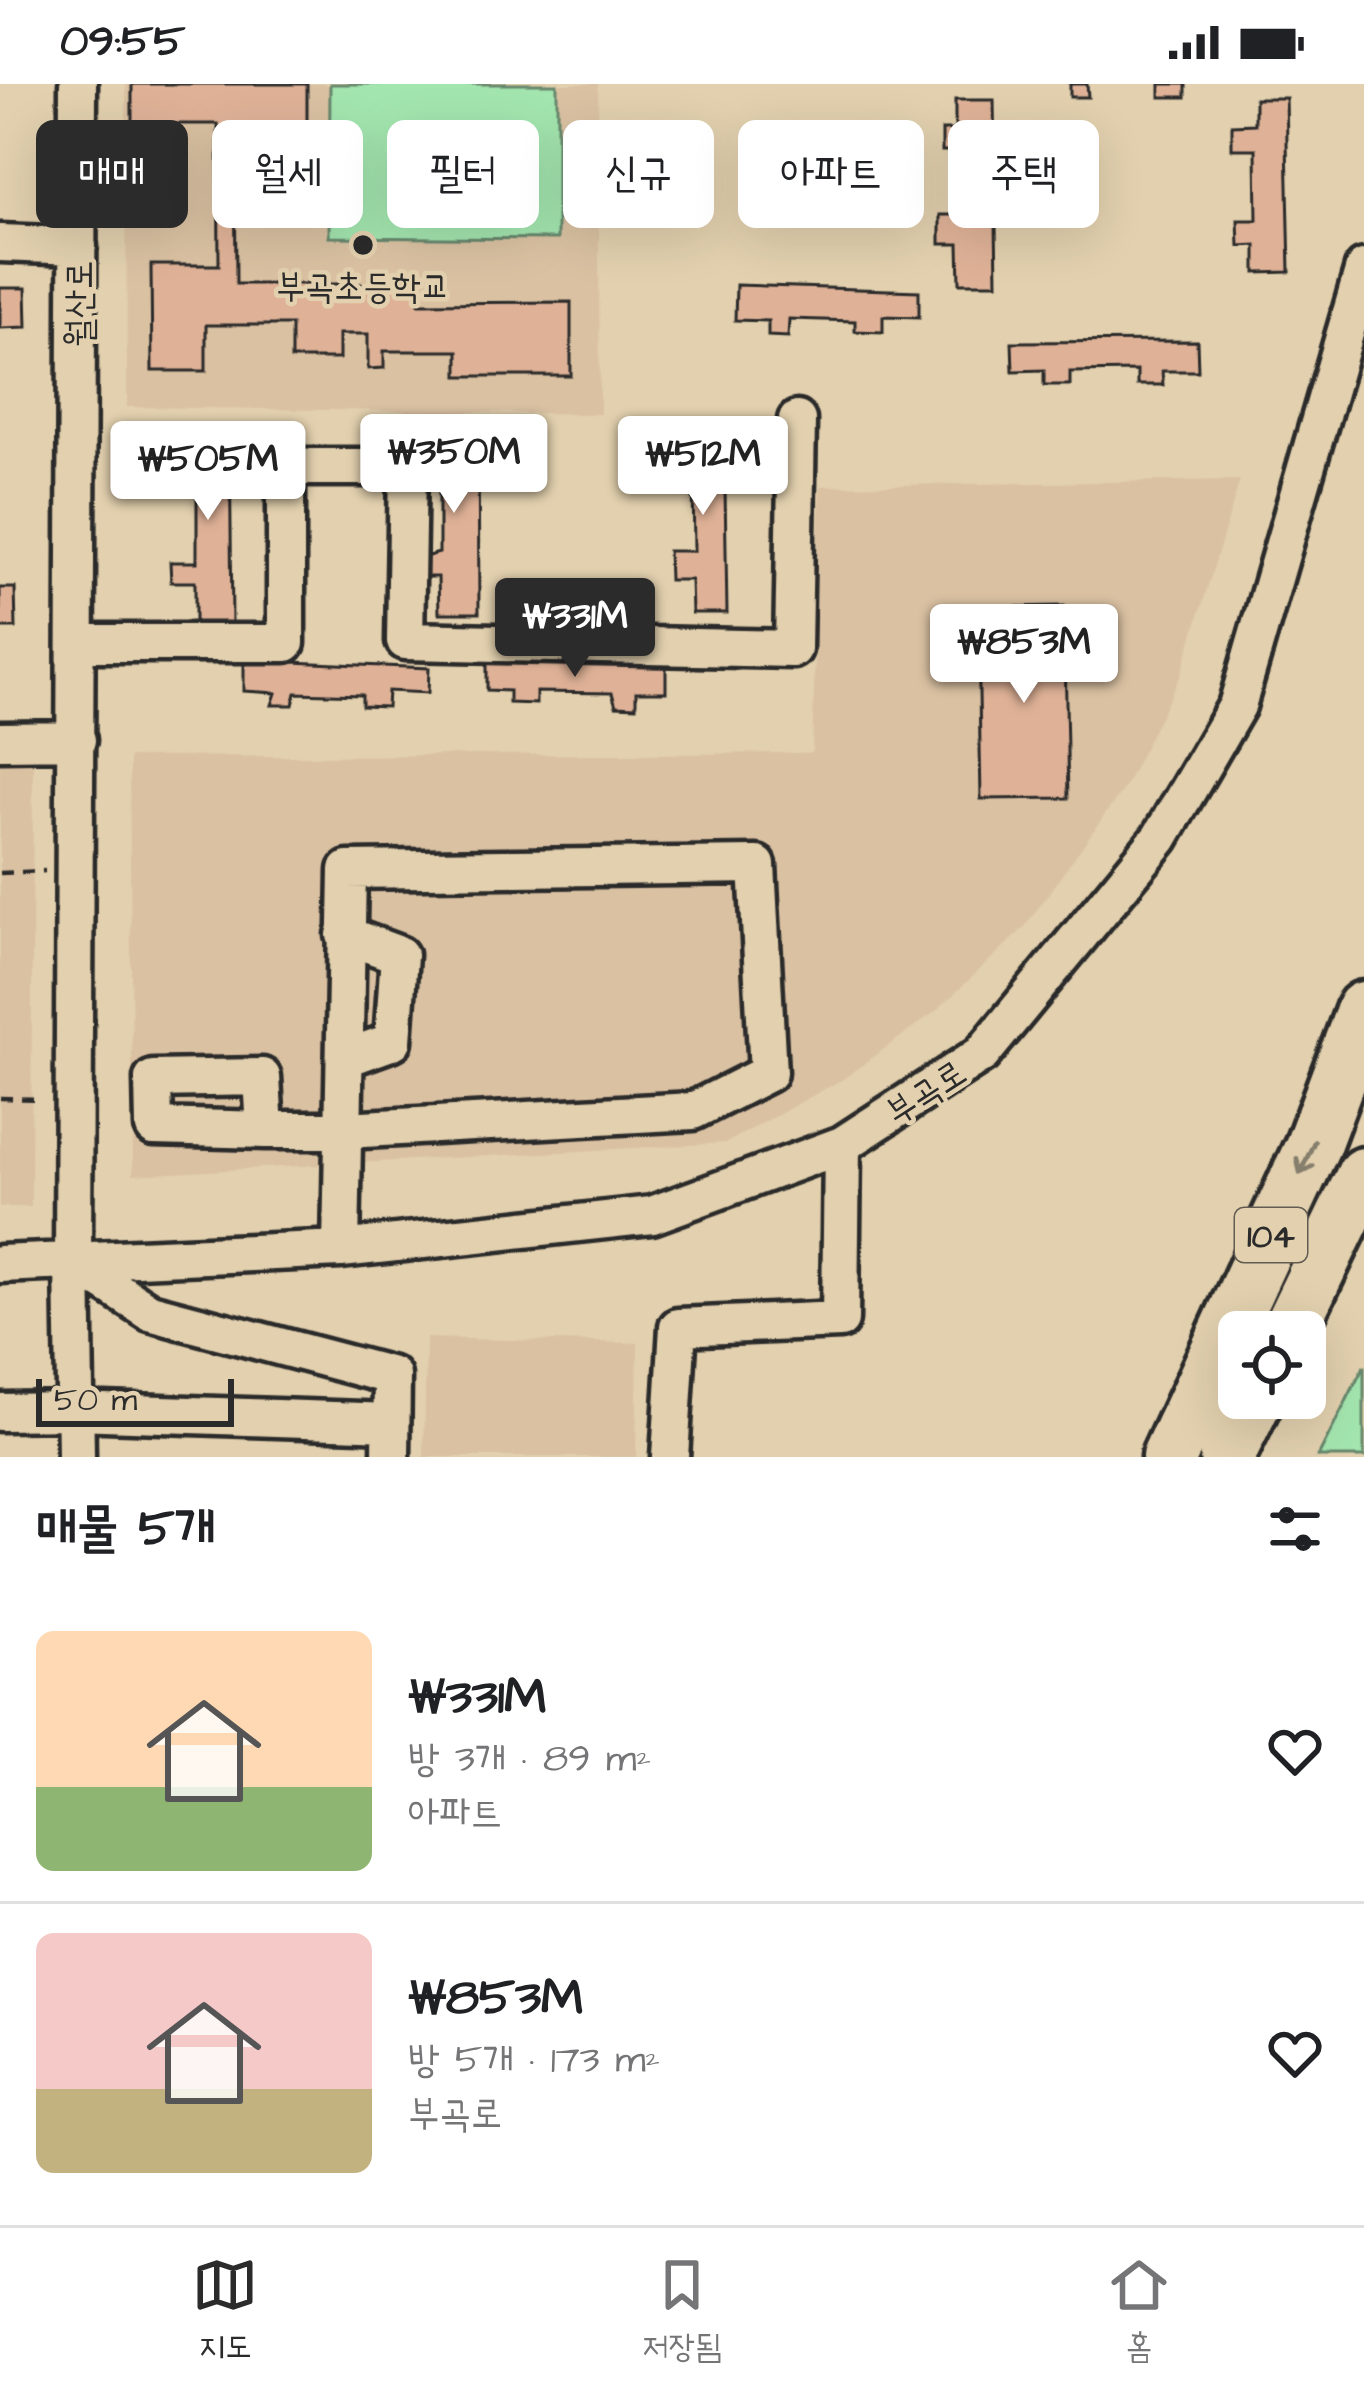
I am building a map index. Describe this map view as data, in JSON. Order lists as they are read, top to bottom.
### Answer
{
  "streets": {
    "highway": ["104"],
    "street": ["월산로", "부곡로"]
  },
  "crossings": [
    ["월산로", "부곡로"]
  ],
  "places": ["부곡초등학교"],
  "scale_bar": "50 m",
  "page": {
    "status": "09:55",
    "chip": [
      "매매",
      "월세",
      "필터",
      "신규",
      "아파트",
      "주택"
    ],
    "price": [
      "₩350M",
      "₩512M",
      "₩505M",
      "₩331M",
      "₩853M"
    ],
    "scale": "50 m",
    "heading": "매물 5개",
    "list": [
      {
        "name": "₩331M",
        "note": "방 3개 · 89 m² · 아파트"
      },
      {
        "name": "₩853M",
        "note": "방 5개 · 173 m² · 부곡로"
      }
    ],
    "tabs": ["지도", "저장됨", "홈"]
  }
}
